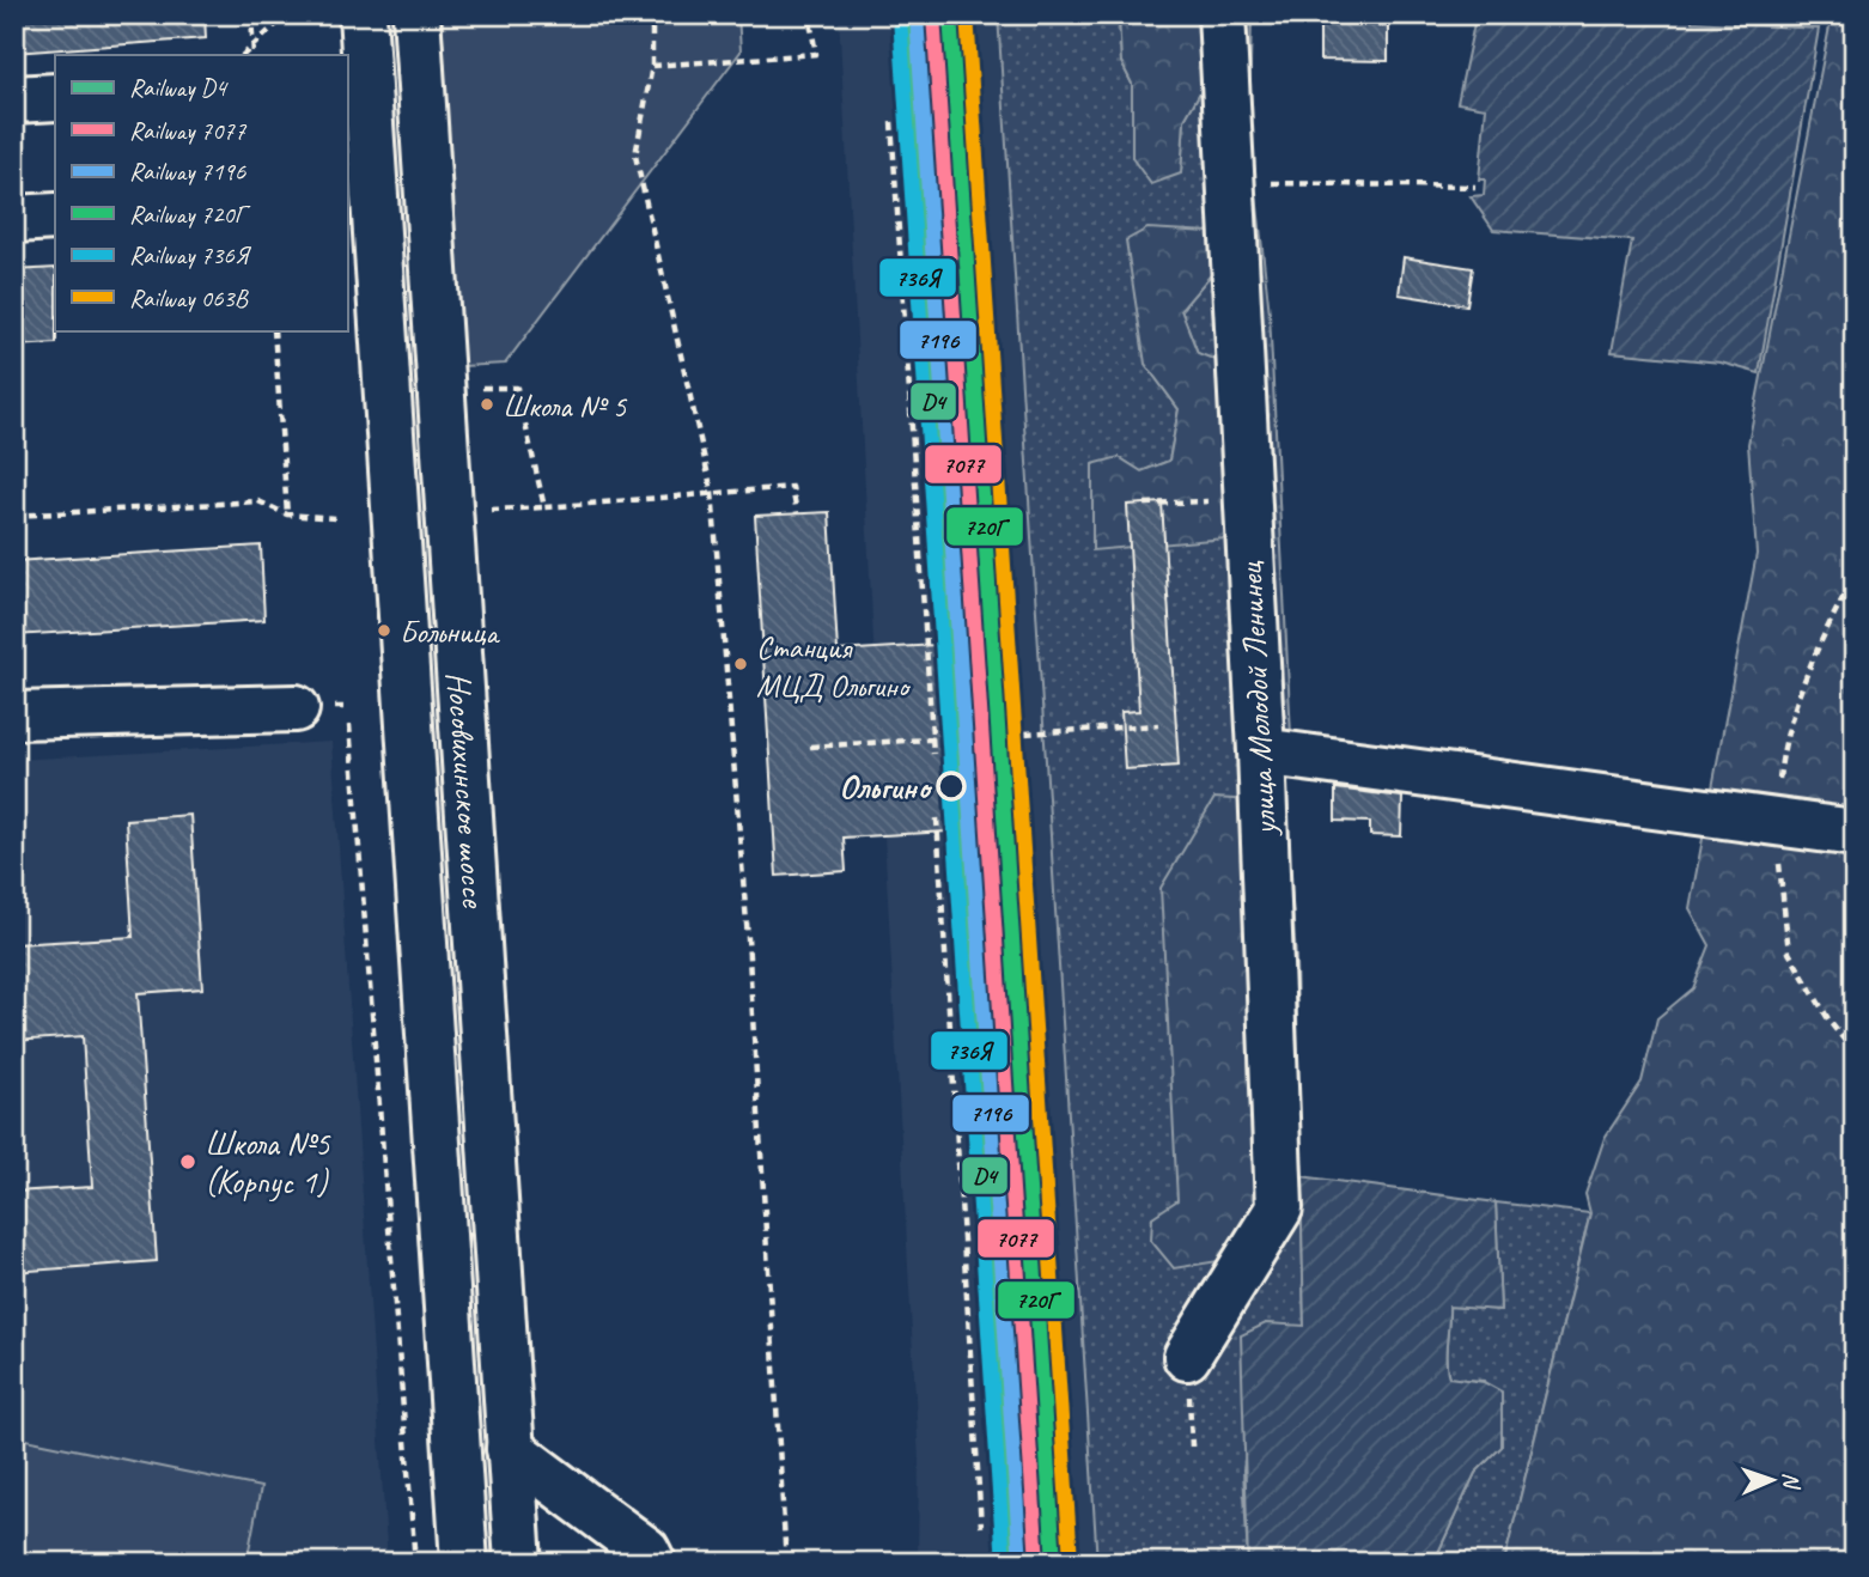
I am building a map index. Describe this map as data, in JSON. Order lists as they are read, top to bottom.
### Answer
{
  "streets": {
    "main road": ["улица Молодой Ленинец", "Носовихинское шоссе"]
  },
  "places": [
    "Школа № 5",
    "Больница",
    "Станция МЦД Ольгино",
    "Ольгино",
    "Школа №5 (Корпус 1)"
  ],
  "lines": [
    "rail line D4",
    "rail line 7077",
    "rail line 720Г",
    "rail line 063В",
    "rail line 7196",
    "rail line 736Я"
  ],
  "legend": [
    "Railway D4",
    "Railway 7077",
    "Railway 7196",
    "Railway 720Г",
    "Railway 736Я",
    "Railway 063В"
  ],
  "north": "right"
}
